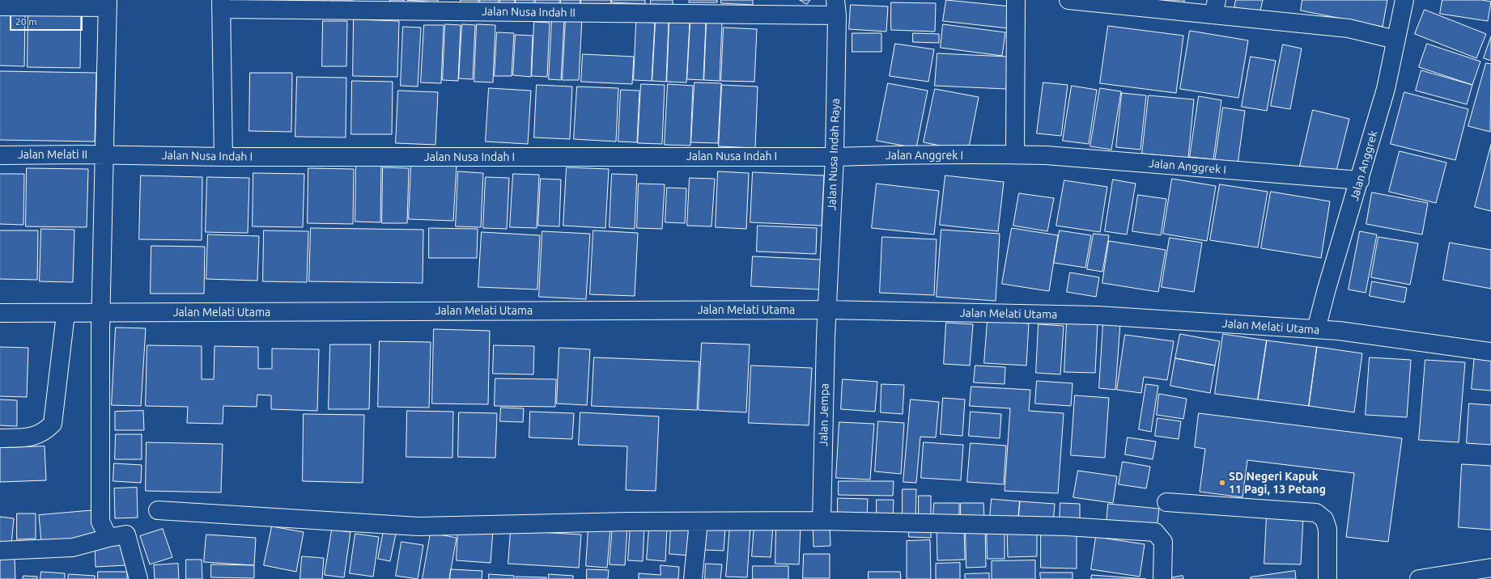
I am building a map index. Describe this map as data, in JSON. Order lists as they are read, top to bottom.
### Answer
{
  "streets": {
    "street": [
      "Jalan Nusa Indah II",
      "Jalan Melati II",
      "Jalan Nusa Indah Raya",
      "Jalan Anggrek I",
      "Jalan Nusa Indah I",
      "Jalan Anggrek",
      "Jalan Melati Utama",
      "Jalan Jempa"
    ]
  },
  "crossings": [
    ["Jalan Nusa Indah II", "Jalan Nusa Indah Raya"],
    ["Jalan Melati II", "Jalan Nusa Indah I"],
    ["Jalan Nusa Indah Raya", "Jalan Anggrek I"],
    ["Jalan Nusa Indah Raya", "Jalan Nusa Indah I"],
    ["Jalan Nusa Indah Raya", "Jalan Melati Utama"],
    ["Jalan Nusa Indah Raya", "Jalan Jempa"],
    ["Jalan Anggrek I", "Jalan Nusa Indah I"],
    ["Jalan Anggrek I", "Jalan Anggrek"],
    ["Jalan Anggrek", "Jalan Melati Utama"],
    ["Jalan Melati Utama", "Jalan Jempa"]
  ],
  "places": ["SD Negeri Kapuk 11 Pagi, 13 Petang"],
  "scale_bar": "20 m"
}
